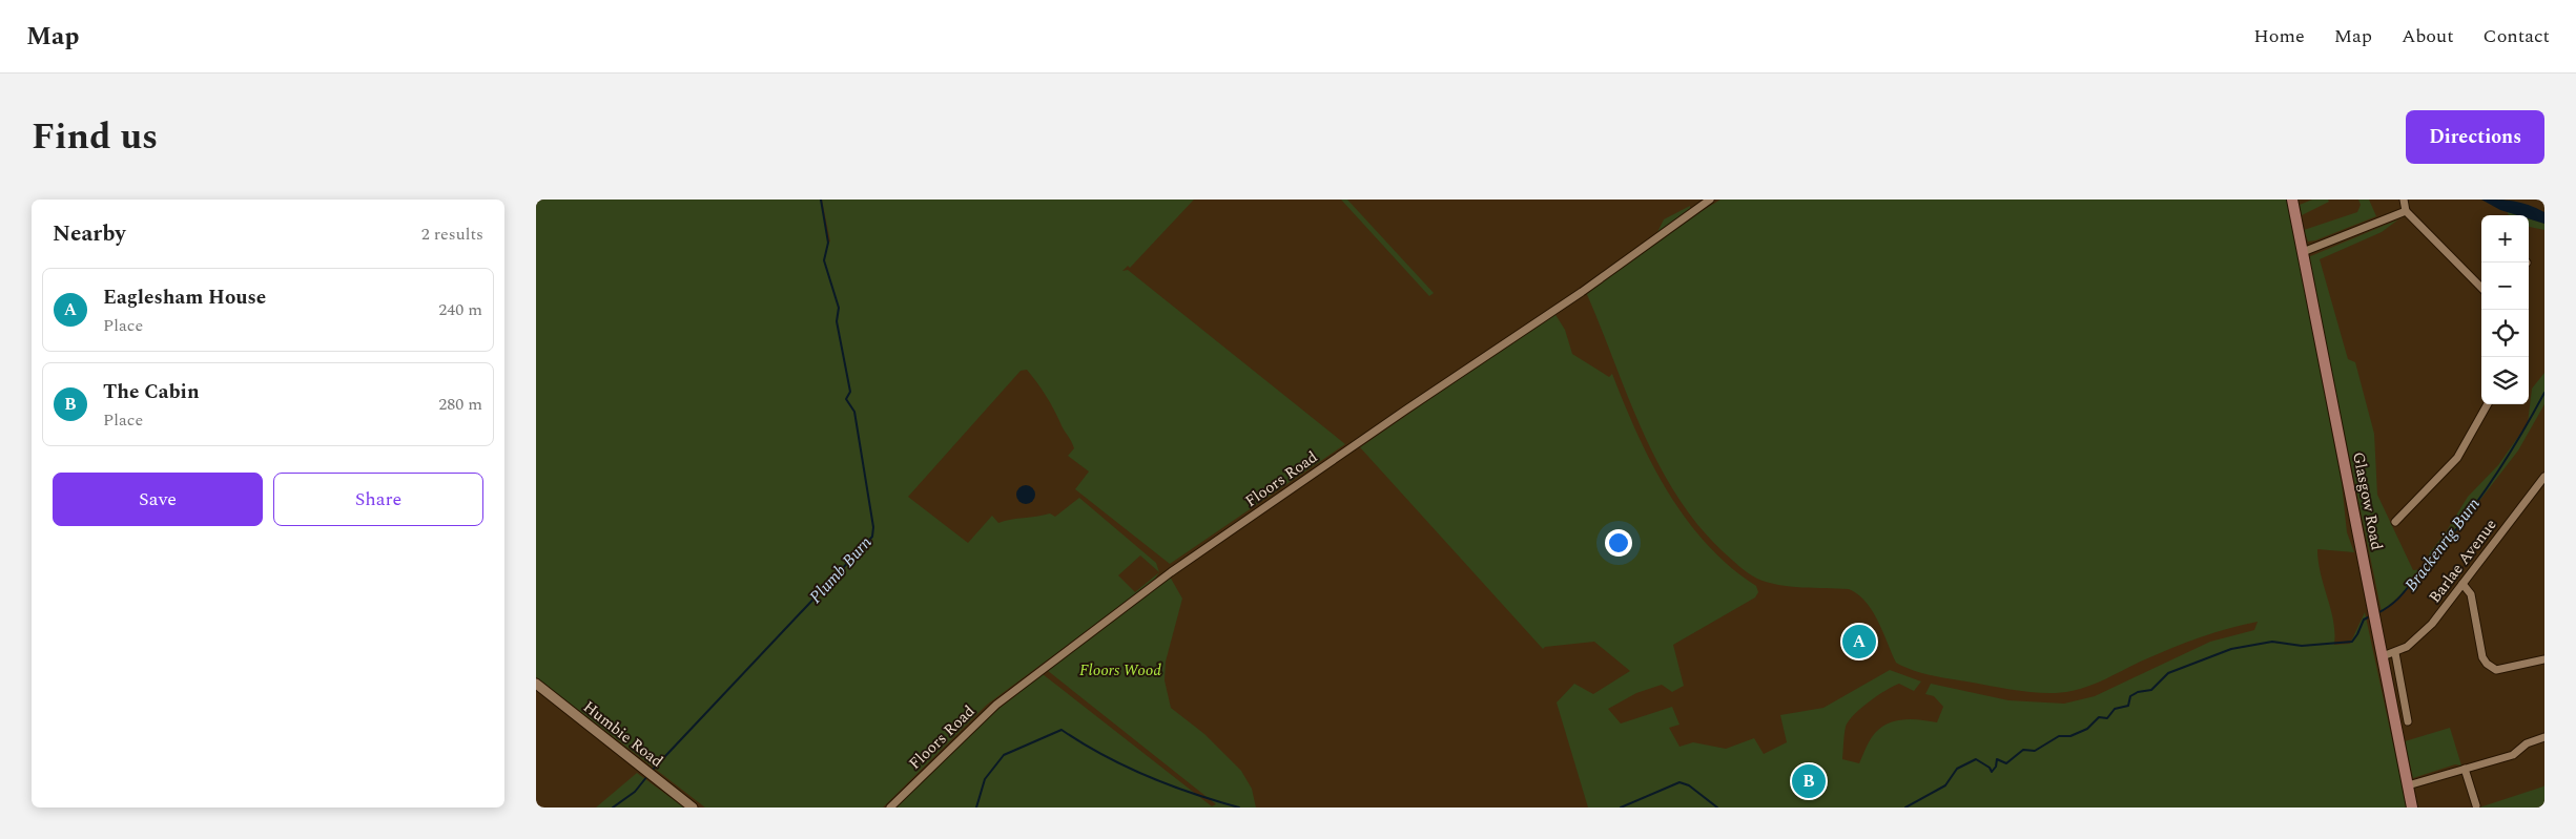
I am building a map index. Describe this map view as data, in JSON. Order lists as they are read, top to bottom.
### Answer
{
  "streets": {
    "main road": ["Glasgow Road"],
    "street": ["Floors Road", "Barlae Avenue", "Humbie Road"]
  },
  "crossings": [
    ["Glasgow Road", "Barlae Avenue"]
  ],
  "water": ["Brackenrig Burn", "Plumb Burn"],
  "parks": ["Floors Wood"],
  "page": {
    "header": "Map",
    "nav": [
      "Home",
      "Map",
      "About",
      "Contact"
    ],
    "title": "Find us",
    "buttons": [
      "Directions",
      ["Save", "Share"]
    ],
    "heading": ["Nearby", "2 results"],
    "map_buttons": ["+", "−"],
    "list": [
      {
        "mark": "A",
        "name": "Eaglesham House",
        "note": "Place",
        "value": "240 m"
      },
      {
        "mark": "B",
        "name": "The Cabin",
        "note": "Place",
        "value": "280 m"
      }
    ],
    "pins": ["A", "B"]
  }
}
